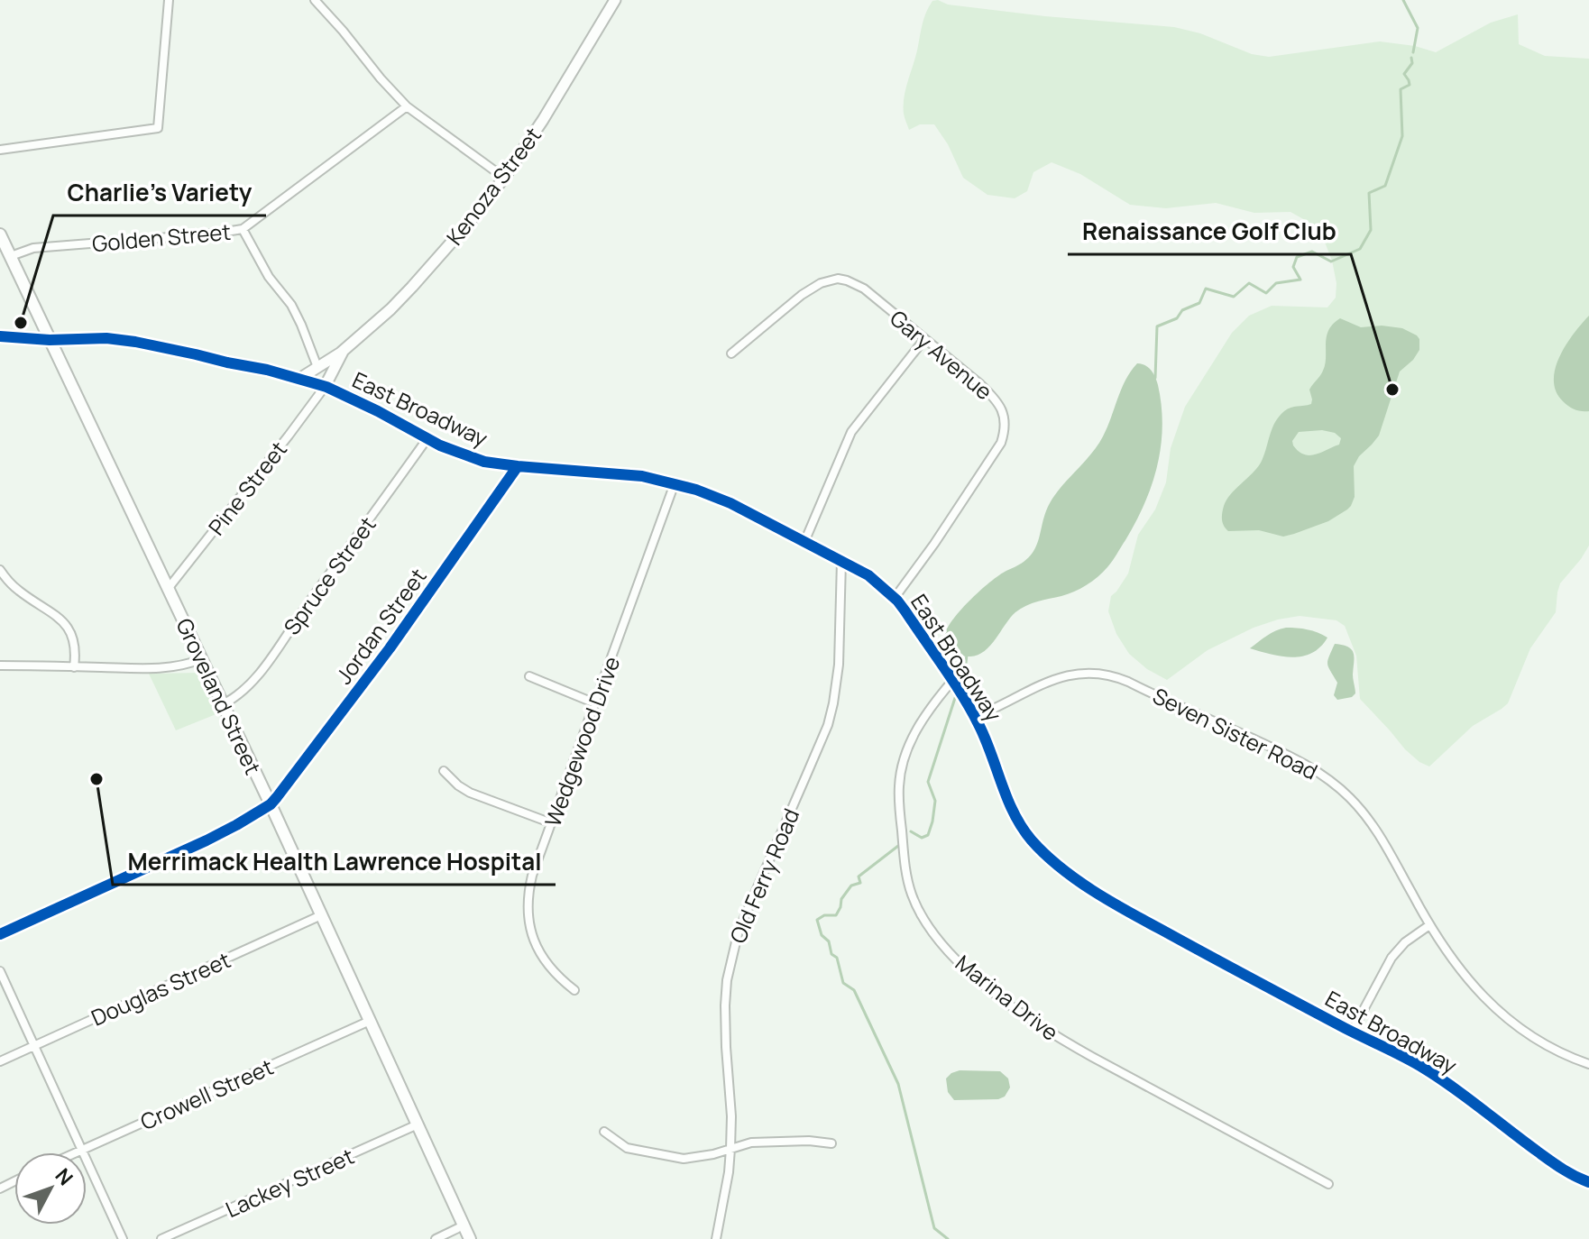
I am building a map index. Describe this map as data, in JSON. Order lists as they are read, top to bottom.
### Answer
{
  "streets": {
    "main road": ["Groveland Street"],
    "street": [
      "Kenoza Street",
      "Golden Street",
      "Gary Avenue",
      "East Broadway",
      "Pine Street",
      "Spruce Street",
      "Jordan Street",
      "Seven Sister Road",
      "Wedgewood Drive",
      "Old Ferry Road",
      "Douglas Street",
      "Marina Drive",
      "Crowell Street",
      "Lackey Street"
    ]
  },
  "crossings": [
    ["Kenoza Street", "Golden Street"],
    ["Kenoza Street", "East Broadway"],
    ["Kenoza Street", "Pine Street"],
    ["Golden Street", "Groveland Street"],
    ["Gary Avenue", "East Broadway"],
    ["East Broadway", "Pine Street"],
    ["East Broadway", "Spruce Street"],
    ["East Broadway", "Jordan Street"],
    ["East Broadway", "Groveland Street"],
    ["East Broadway", "Seven Sister Road"],
    ["East Broadway", "Wedgewood Drive"],
    ["East Broadway", "Old Ferry Road"],
    ["East Broadway", "Marina Drive"],
    ["Pine Street", "Groveland Street"],
    ["Spruce Street", "Groveland Street"],
    ["Jordan Street", "Groveland Street"],
    ["Groveland Street", "Douglas Street"],
    ["Groveland Street", "Crowell Street"],
    ["Groveland Street", "Lackey Street"]
  ],
  "places": ["Charlie's Variety", "Renaissance Golf Club", "Merrimack Health Lawrence Hospital"],
  "north": "top right"
}
